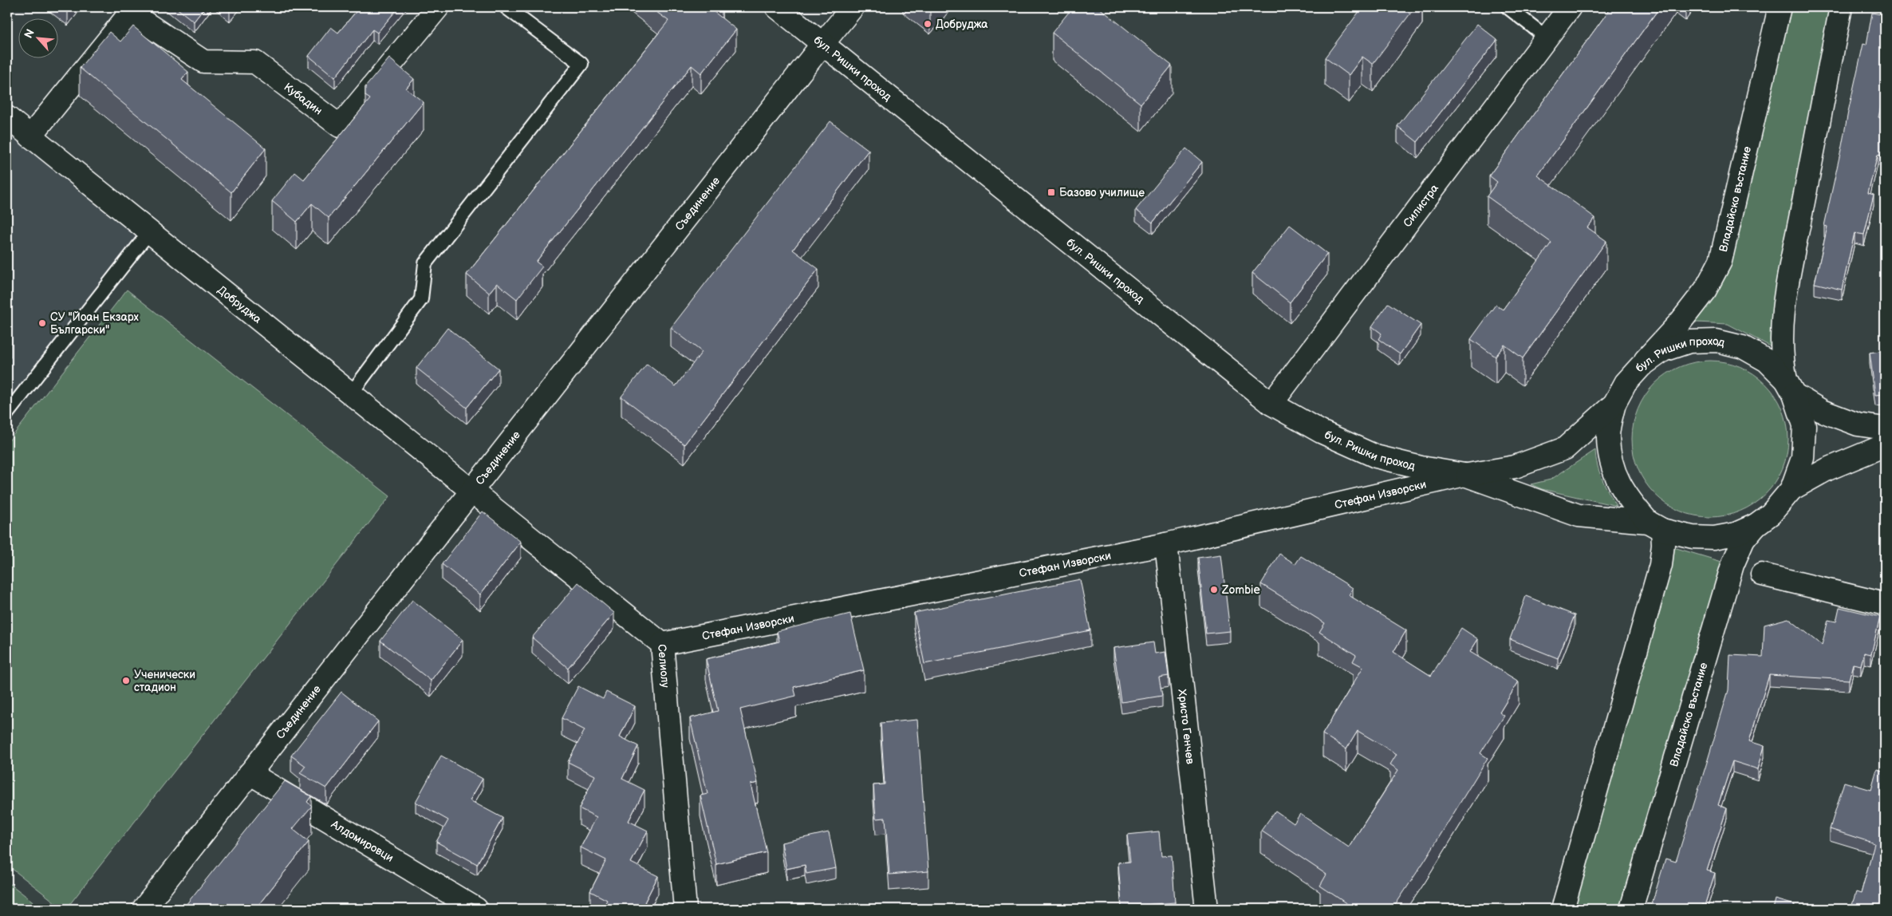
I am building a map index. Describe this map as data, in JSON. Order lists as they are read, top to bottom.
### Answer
{
  "streets": {
    "street": [
      "бул. Ришки проход",
      "Кубадин",
      "Владайско въстание",
      "Съединение",
      "Силистра",
      "Добруджа",
      "Стефан Изворски",
      "Селиолу",
      "Христо Генчев",
      "Алдомировци"
    ]
  },
  "crossings": [
    ["бул. Ришки проход", "Владайско въстание"],
    ["бул. Ришки проход", "Съединение"],
    ["бул. Ришки проход", "Силистра"],
    ["бул. Ришки проход", "Стефан Изворски"],
    ["Съединение", "Добруджа"],
    ["Съединение", "Селиолу"],
    ["Съединение", "Алдомировци"],
    ["Добруджа", "Селиолу"],
    ["Стефан Изворски", "Селиолу"],
    ["Стефан Изворски", "Христо Генчев"]
  ],
  "places": {
    "other": [
      "Добруджа",
      "СУ \"Йоан Екзарх Български\"",
      "Zombie",
      "Ученически стадион"
    ],
    "transit": ["Базово училище"]
  },
  "north": "top left"
}
